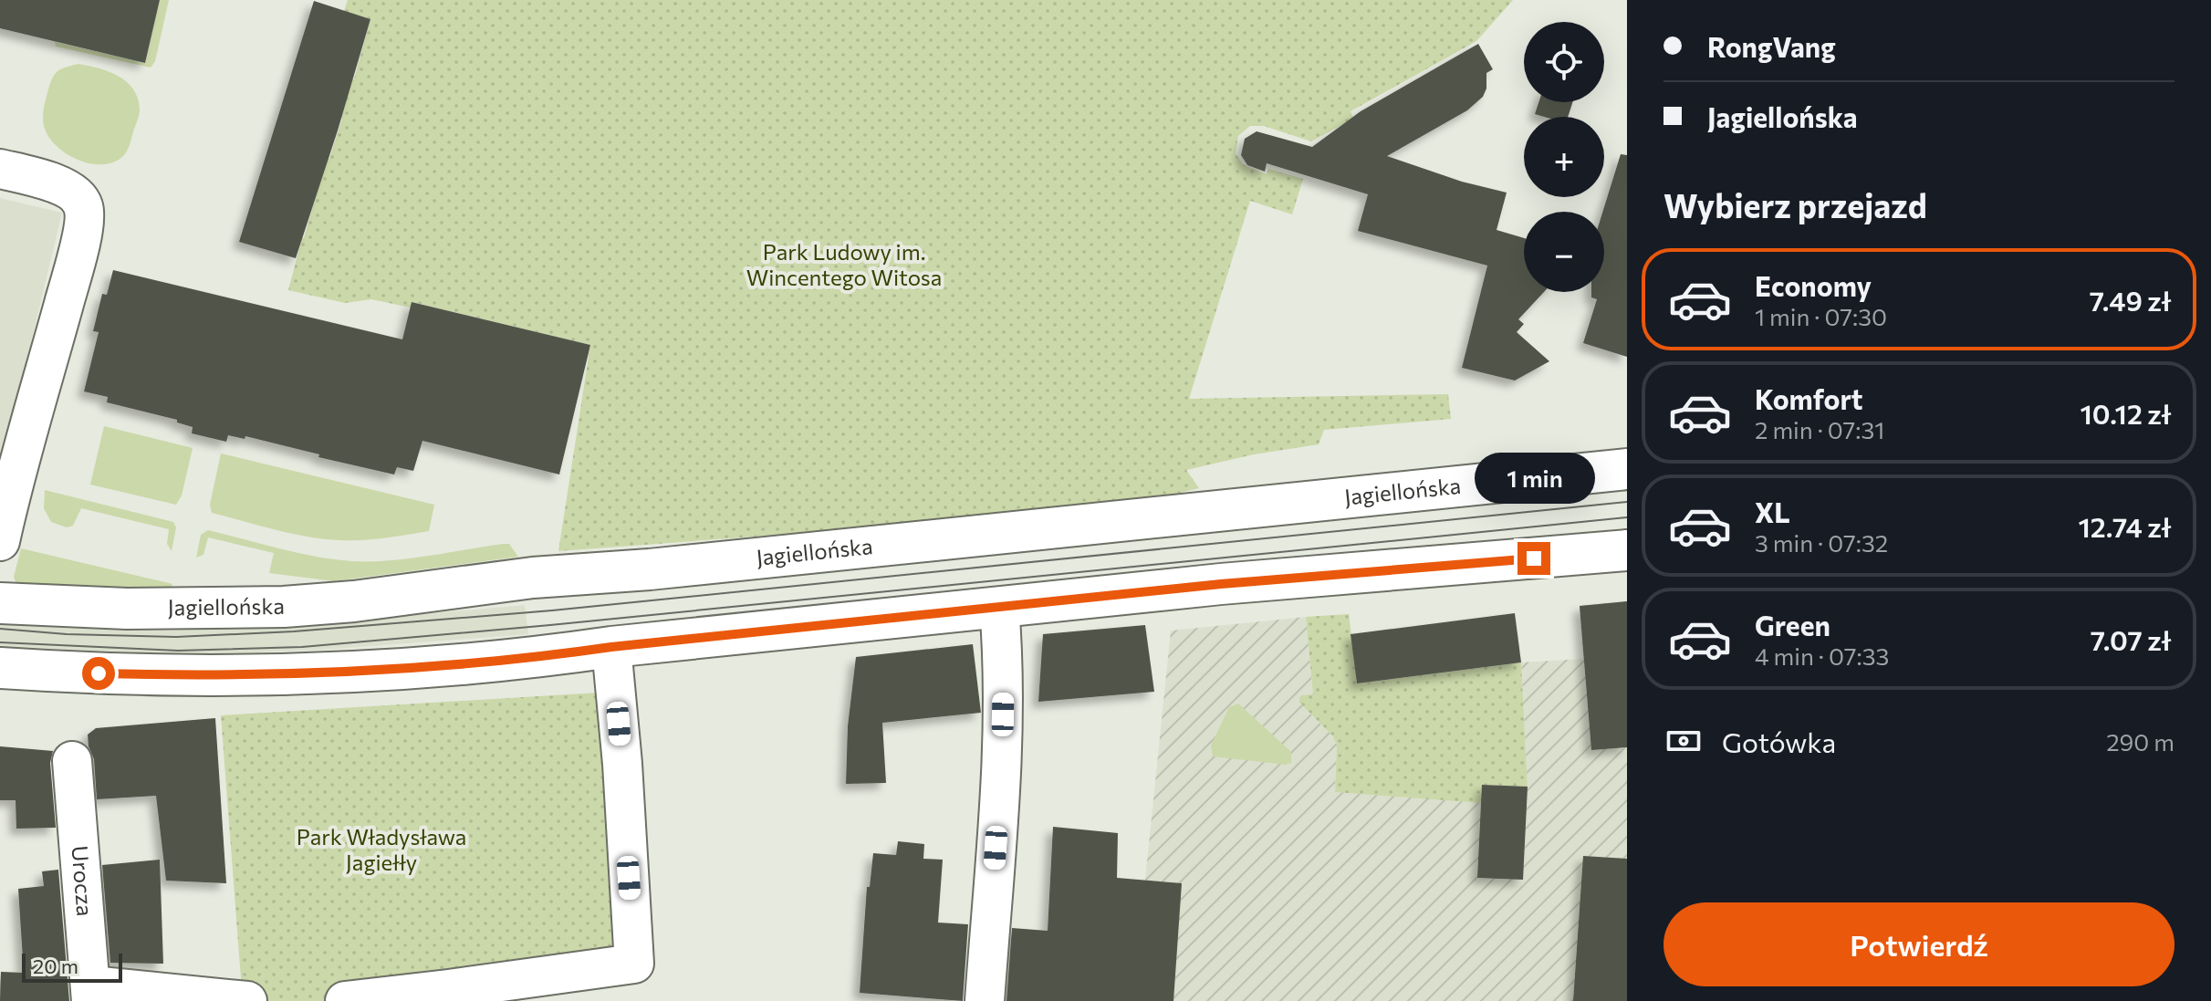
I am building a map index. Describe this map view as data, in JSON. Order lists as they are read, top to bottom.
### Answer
{
  "streets": {
    "main road": ["Jagiellońska"],
    "street": ["Urocza"]
  },
  "parks": ["Park Ludowy im. Wincentego Witosa", "Park Władysława Jagiełły"],
  "scale_bar": "20 m",
  "page": {
    "banner": ["RongVang", "Jagiellońska"],
    "map_buttons": ["+", "−"],
    "heading": "Wybierz przejazd",
    "list": [
      {
        "name": "Economy",
        "note": "1 min · 07:30",
        "value": "7.49 zł"
      },
      {
        "name": "Komfort",
        "note": "2 min · 07:31",
        "value": "10.12 zł"
      },
      {
        "name": "XL",
        "note": "3 min · 07:32",
        "value": "12.74 zł"
      },
      {
        "name": "Green",
        "note": "4 min · 07:33",
        "value": "7.07 zł"
      }
    ],
    "bubble": "1 min",
    "pay": ["Gotówka", "290 m"],
    "buttons": "Potwierdź",
    "scale": "20 m"
  }
}
